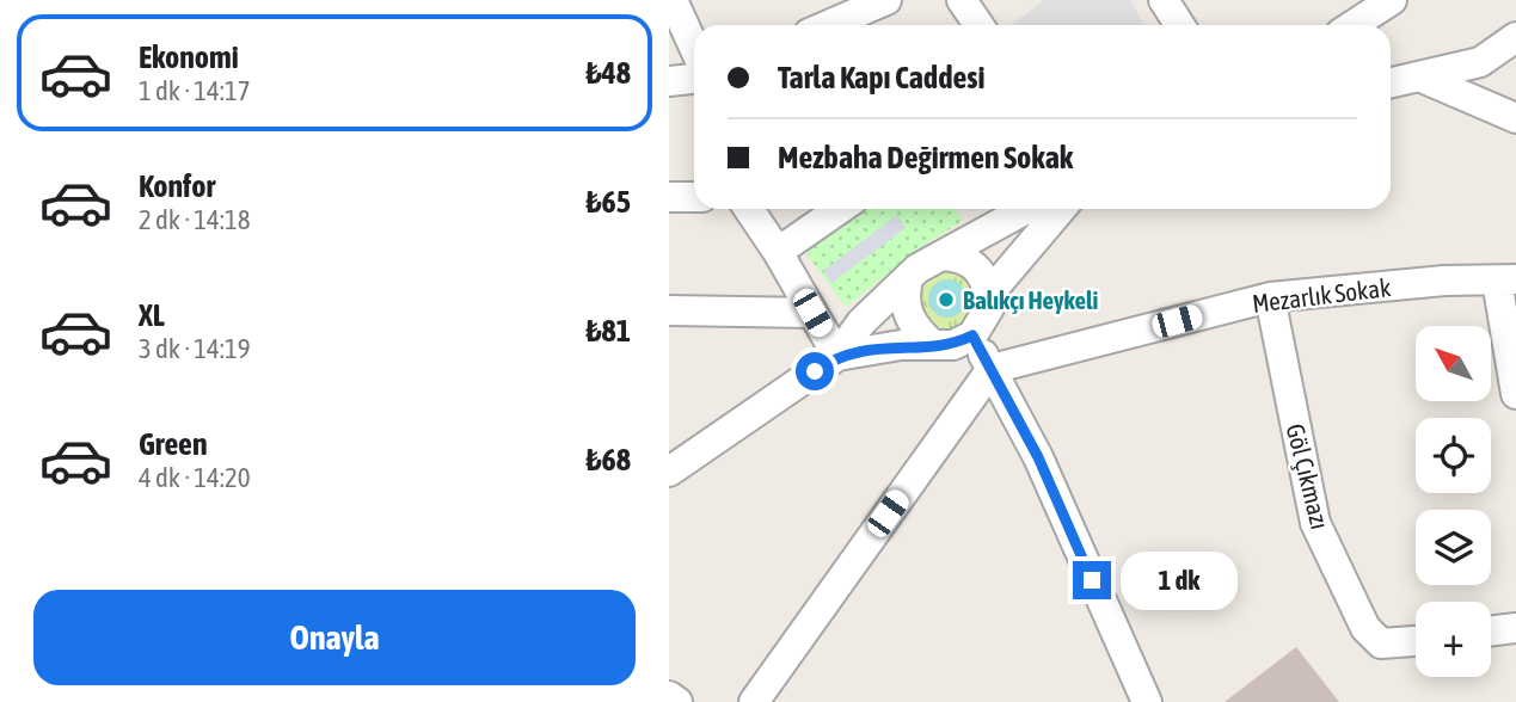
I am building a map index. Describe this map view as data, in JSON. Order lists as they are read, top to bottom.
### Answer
{
  "streets": {
    "street": ["Mezarlık Sokak", "Göl Çıkmazı"]
  },
  "crossings": [
    ["Mezarlık Sokak", "Göl Çıkmazı"]
  ],
  "places": ["Balıkçı Heykeli"],
  "north": "top left",
  "page": {
    "list": [
      {
        "name": "Ekonomi",
        "note": "1 dk · 14:17",
        "value": "₺48"
      },
      {
        "name": "Konfor",
        "note": "2 dk · 14:18",
        "value": "₺65"
      },
      {
        "name": "XL",
        "note": "3 dk · 14:19",
        "value": "₺81"
      },
      {
        "name": "Green",
        "note": "4 dk · 14:20",
        "value": "₺68"
      }
    ],
    "banner": ["Tarla Kapı Caddesi", "Mezbaha Değirmen Sokak"],
    "map_buttons": "+",
    "bubble": "1 dk",
    "buttons": "Onayla"
  }
}
